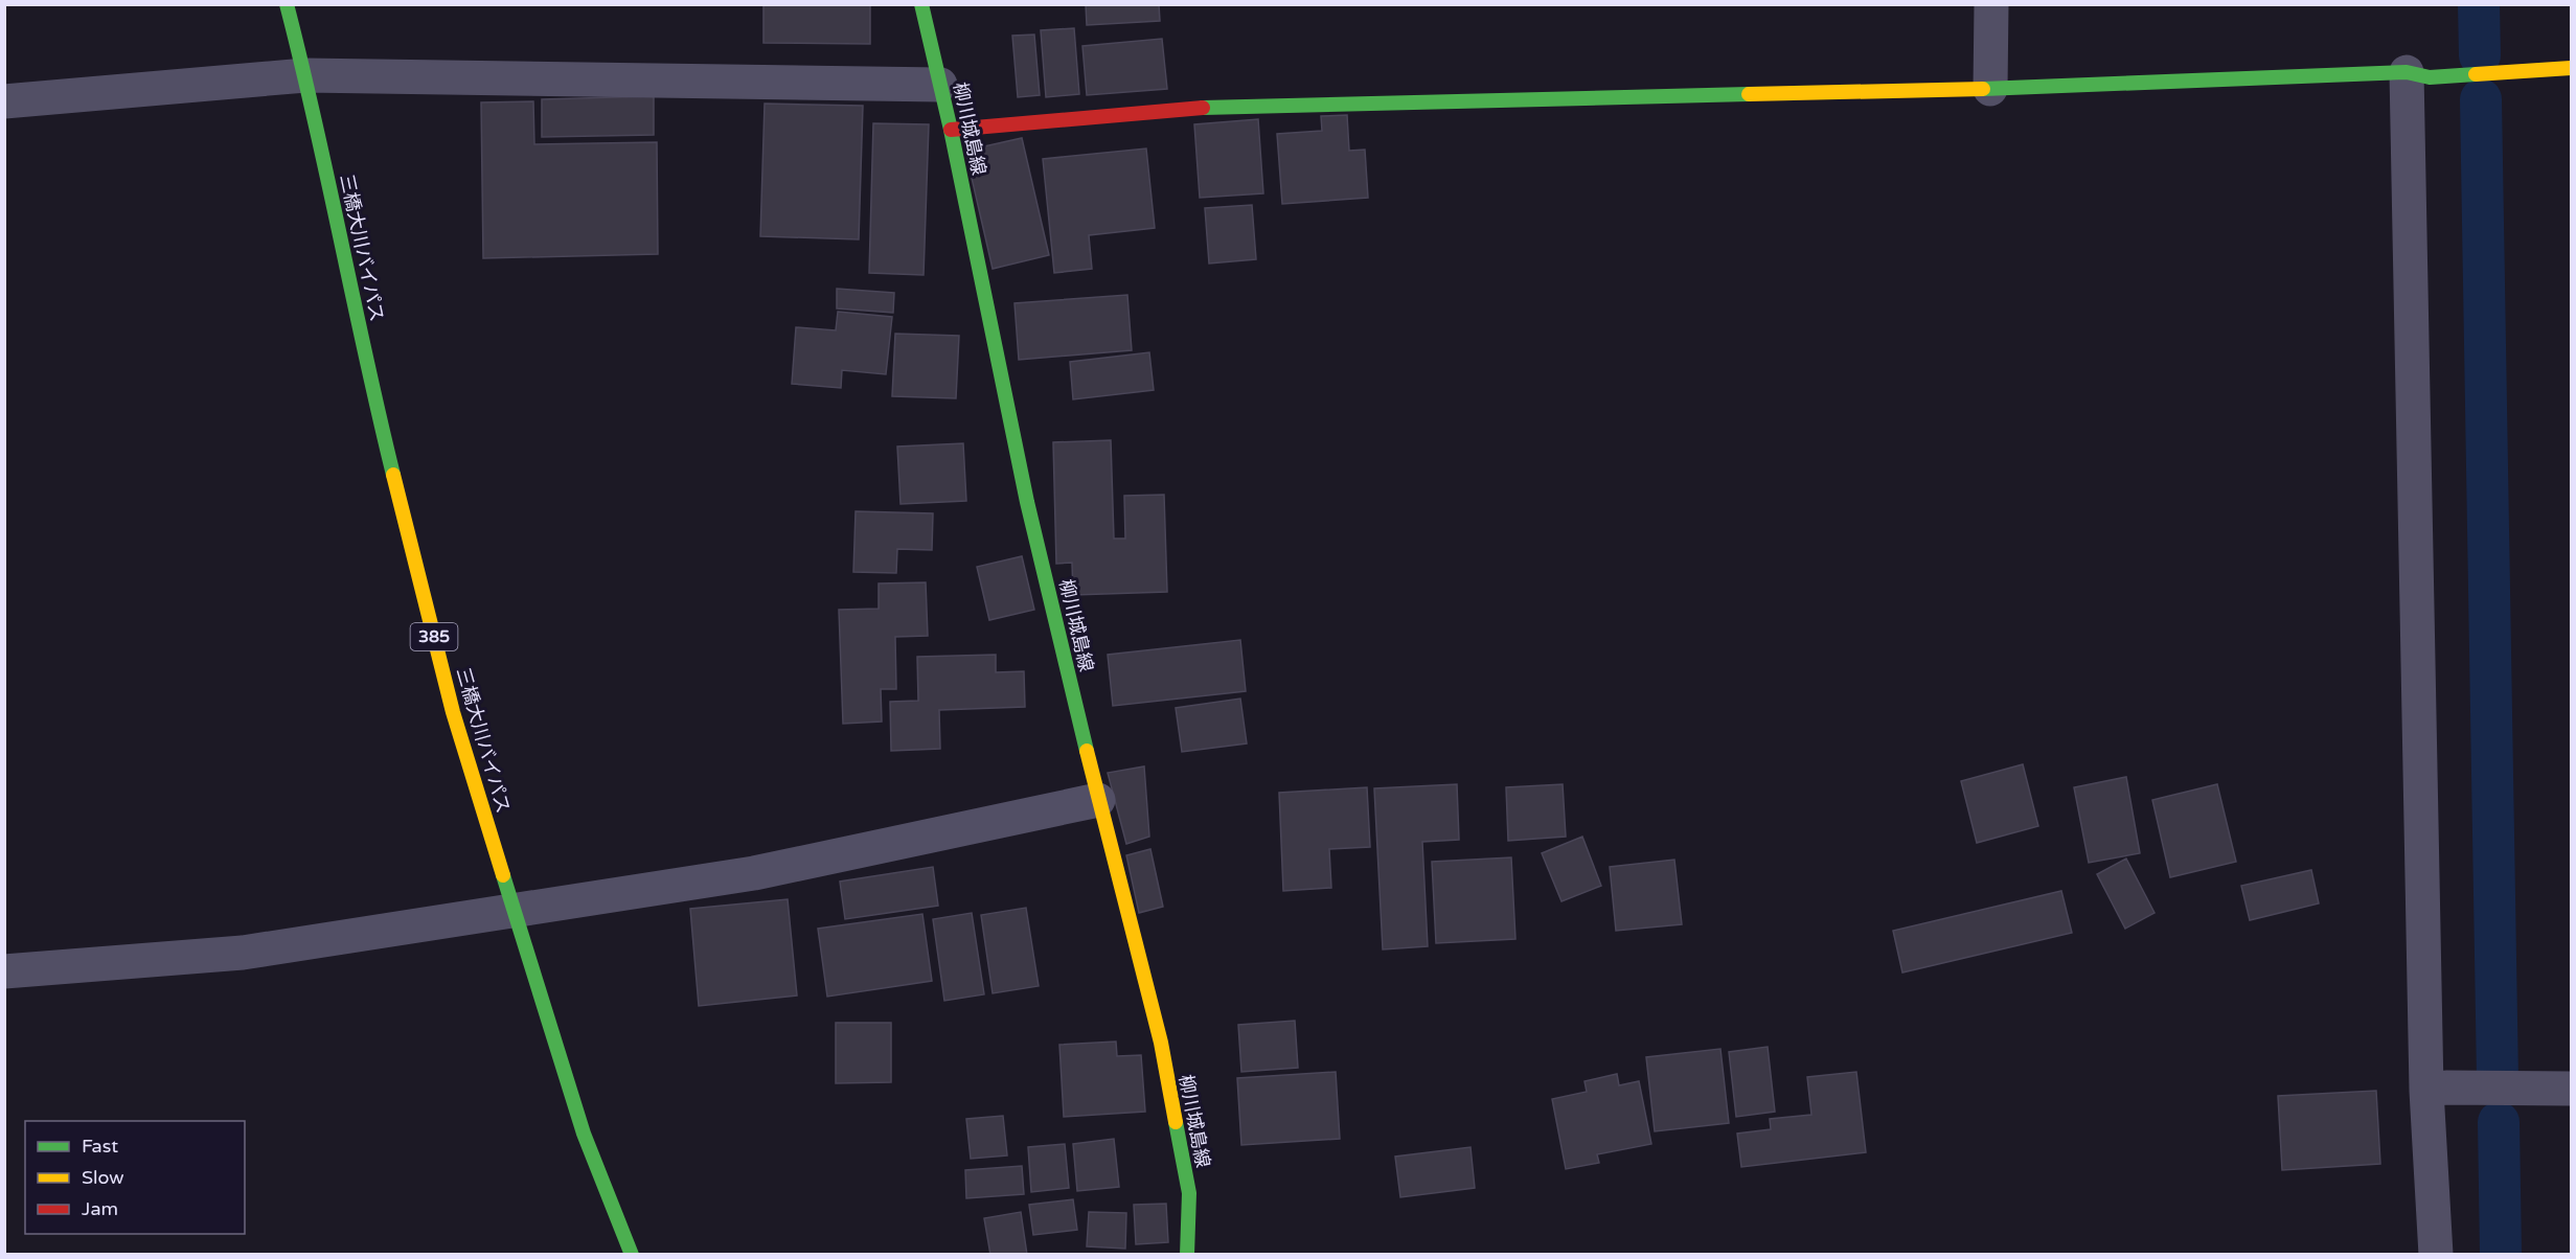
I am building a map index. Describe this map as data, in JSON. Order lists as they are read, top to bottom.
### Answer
{
  "streets": {
    "main road": ["柳川城島線", "三橋大川バイパス", "385"]
  },
  "legend": ["Fast", "Slow", "Jam"]
}
